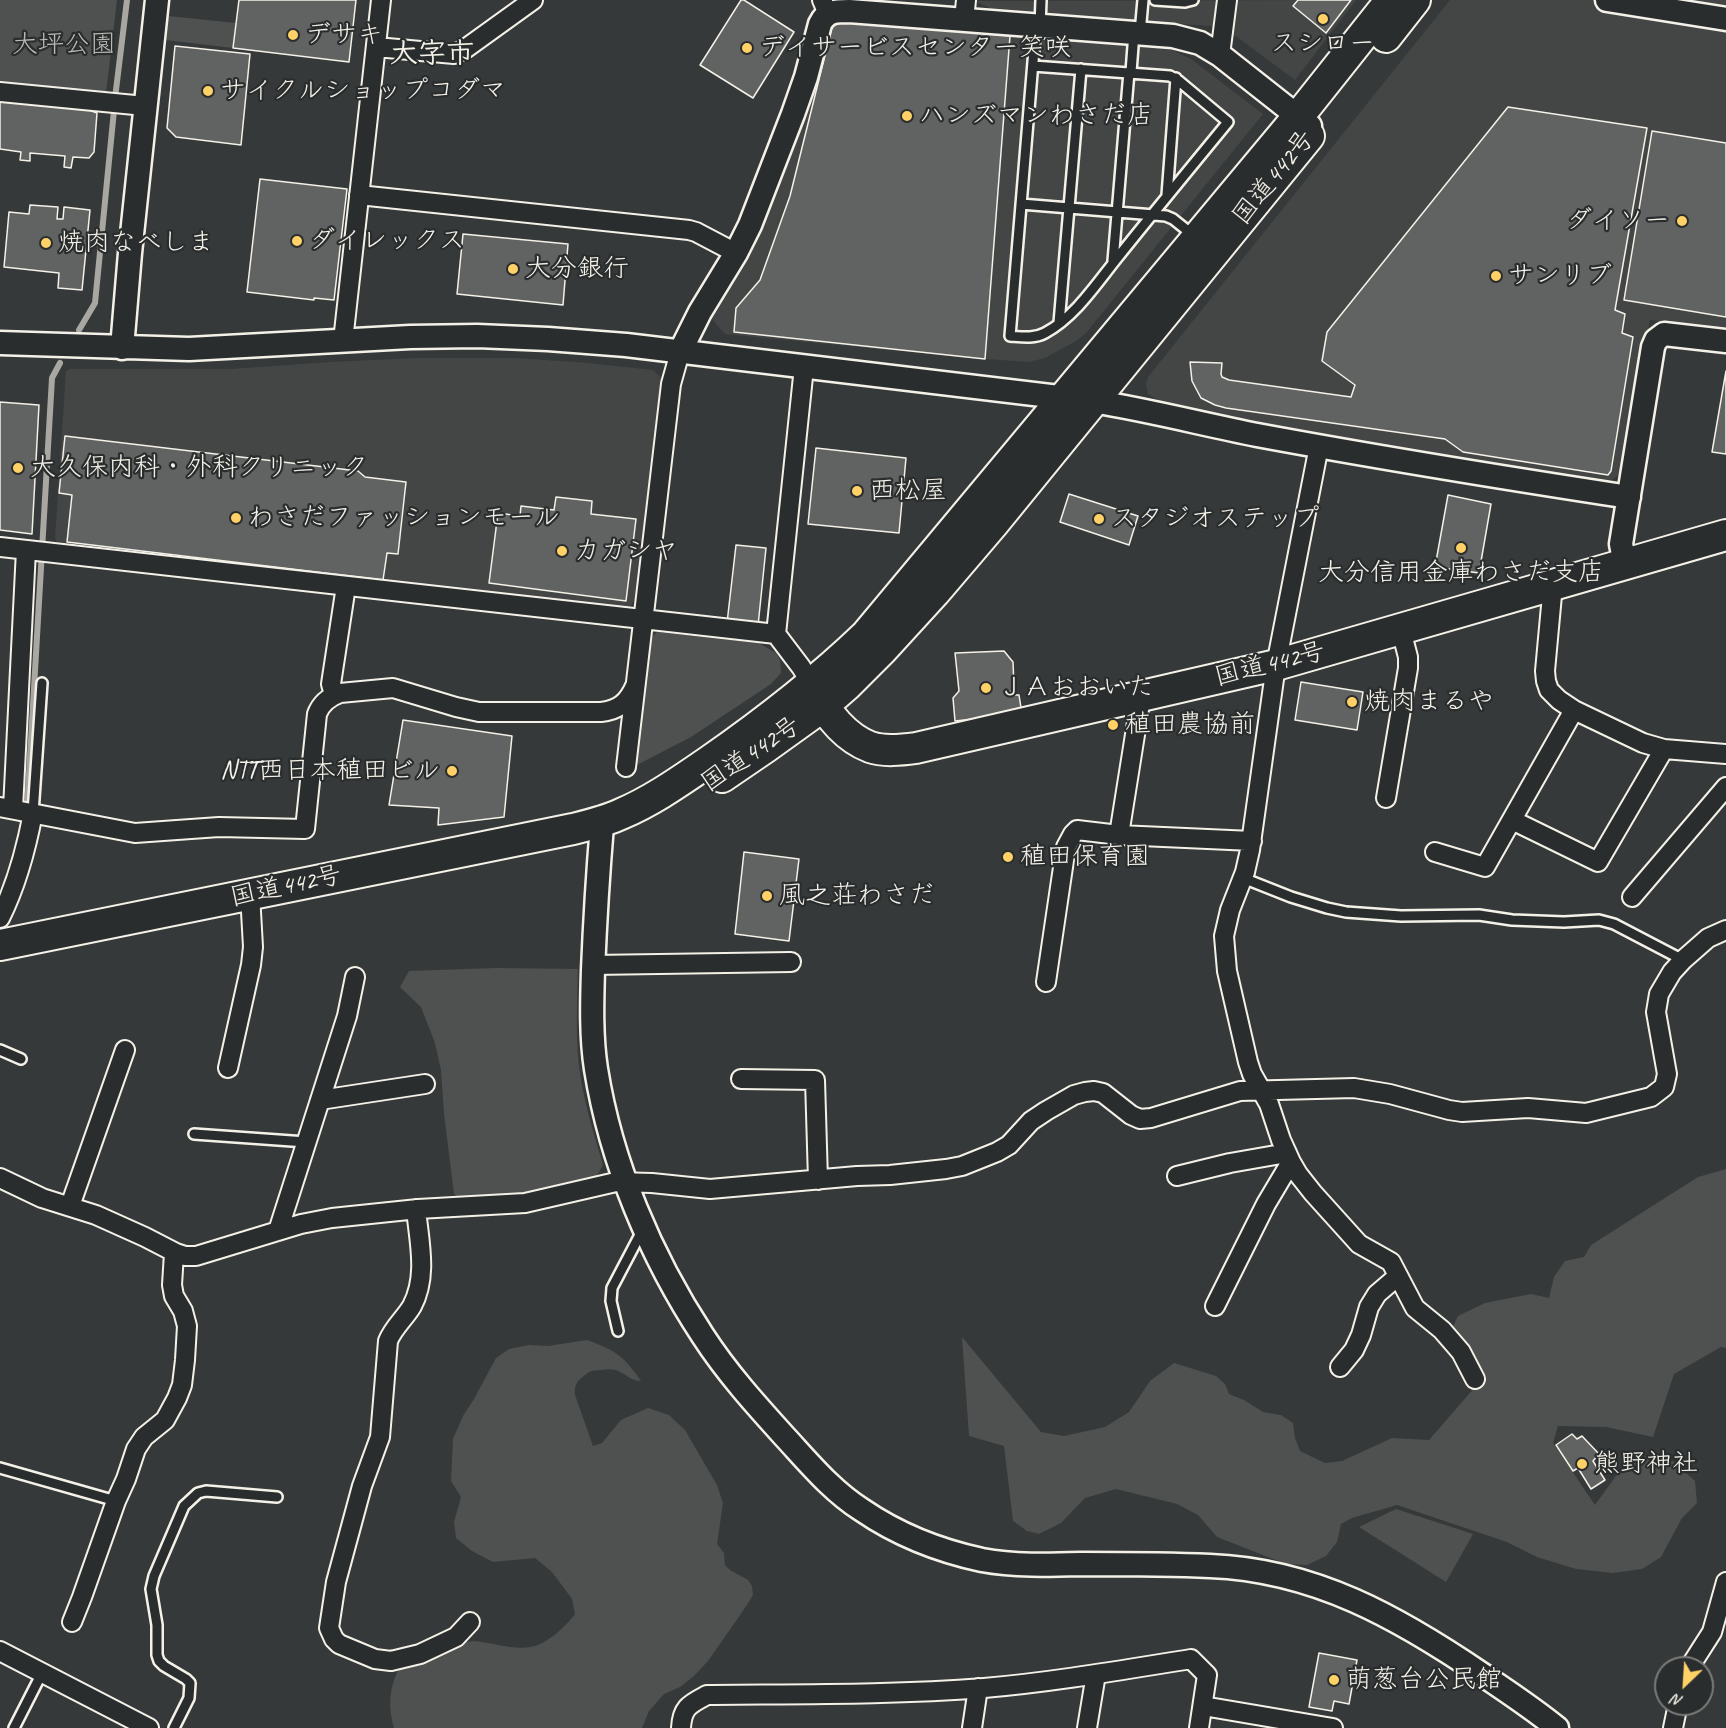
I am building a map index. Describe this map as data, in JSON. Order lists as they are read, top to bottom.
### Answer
{
  "streets": {
    "highway": ["国道442号"]
  },
  "districts": ["大字市"],
  "parks": ["大坪公園"],
  "places": [
    "スシロー",
    "デサキ",
    "デイサービスセンター笑咲",
    "サイクルショップコダマ",
    "ハンズマンわさだ店",
    "ダイソー",
    "ダイレックス",
    "焼肉なべしま",
    "大分銀行",
    "サンリブ",
    "大久保内科・外科クリニック",
    "西松屋",
    "わさだファッションモール",
    "スタジオステップ",
    "大分信用金庫わさだ支店",
    "カガシヤ",
    "ＪＡおおいた",
    "焼肉まるや",
    "稙田農協前",
    "NTT西日本稙田ビル",
    "稙田保育園",
    "風之荘わさだ",
    "熊野神社",
    "萌葱台公民館"
  ],
  "north": "bottom left"
}
